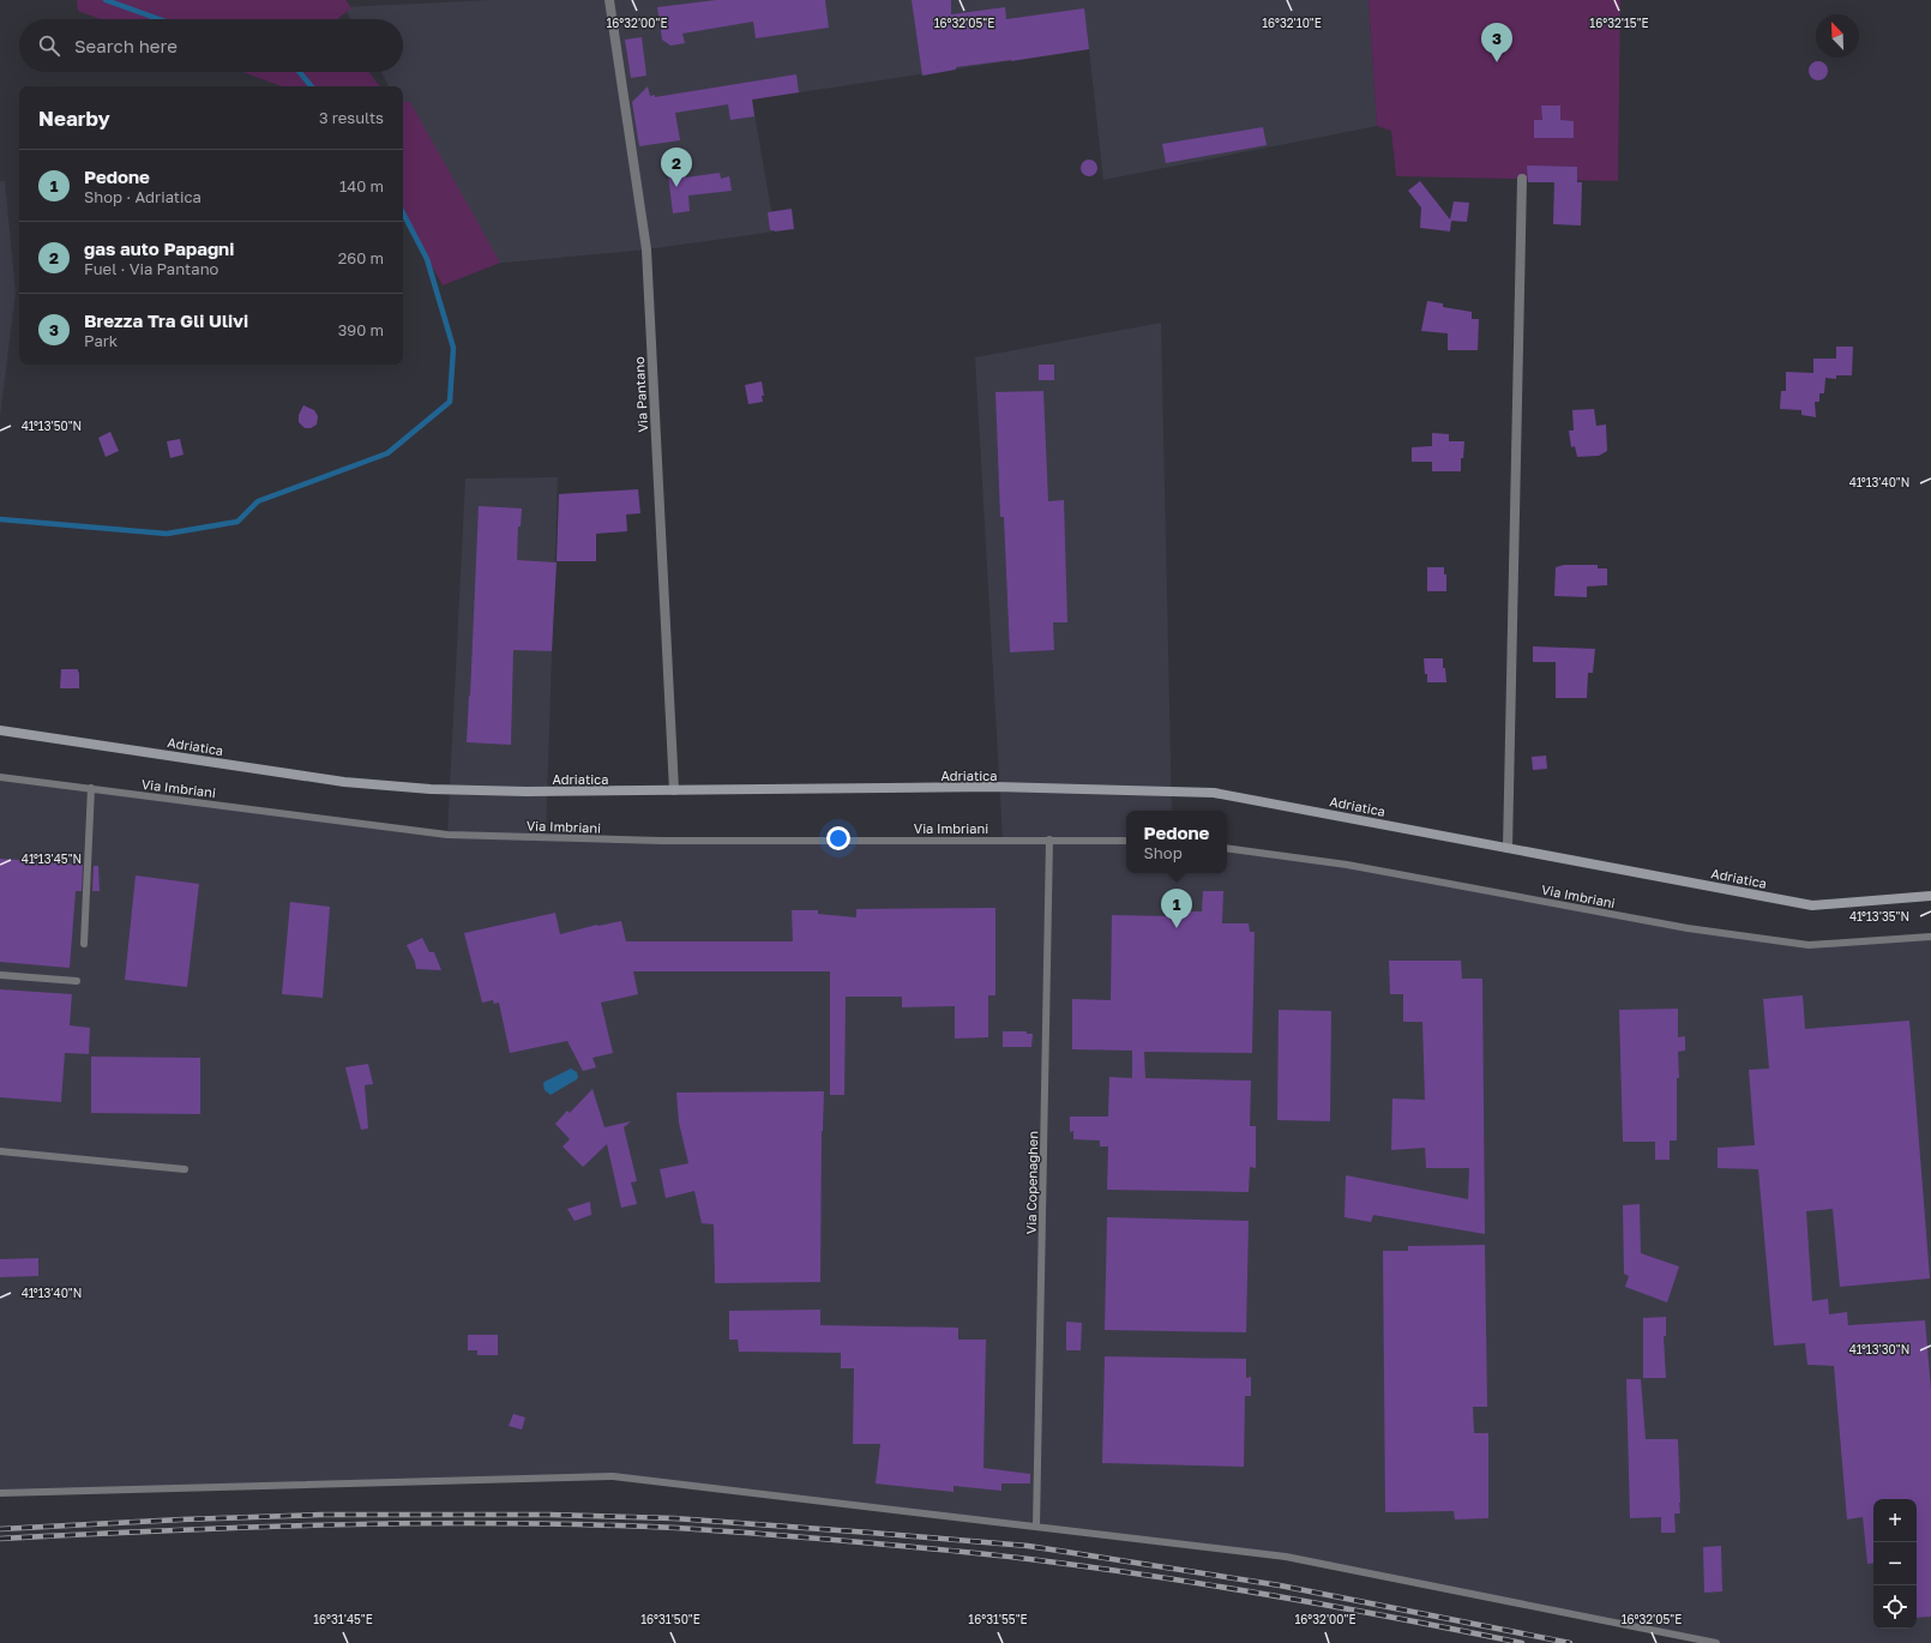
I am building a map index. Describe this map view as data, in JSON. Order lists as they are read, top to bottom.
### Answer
{
  "streets": {
    "main road": ["Adriatica"],
    "street": ["Via Pantano"],
    "lane": ["Via Imbriani", "Via Copenaghen"]
  },
  "crossings": [
    ["Via Pantano", "Adriatica"],
    ["Via Imbriani", "Via Copenaghen"]
  ],
  "north": "top left",
  "page": {
    "search": "Search here",
    "pins": ["3", "2", "1"],
    "heading": ["Nearby", "3 results"],
    "list": [
      {
        "mark": "1",
        "name": "Pedone",
        "note": "Shop · Adriatica",
        "value": "140 m"
      },
      {
        "mark": "2",
        "name": "gas auto Papagni",
        "note": "Fuel · Via Pantano",
        "value": "260 m"
      },
      {
        "mark": "3",
        "name": "Brezza Tra Gli Ulivi",
        "note": "Park",
        "value": "390 m"
      }
    ],
    "popup": ["Pedone", "Shop"],
    "map_buttons": ["+", "−"]
  },
  "coordinates": [
    "16°32'00\"E",
    "16°32'05\"E",
    "16°32'10\"E",
    "16°32'15\"E",
    "41°13'50\"N",
    "41°13'40\"N",
    "41°13'45\"N",
    "41°13'35\"N",
    "41°13'30\"N",
    "16°31'45\"E",
    "16°31'50\"E",
    "16°31'55\"E"
  ]
}
